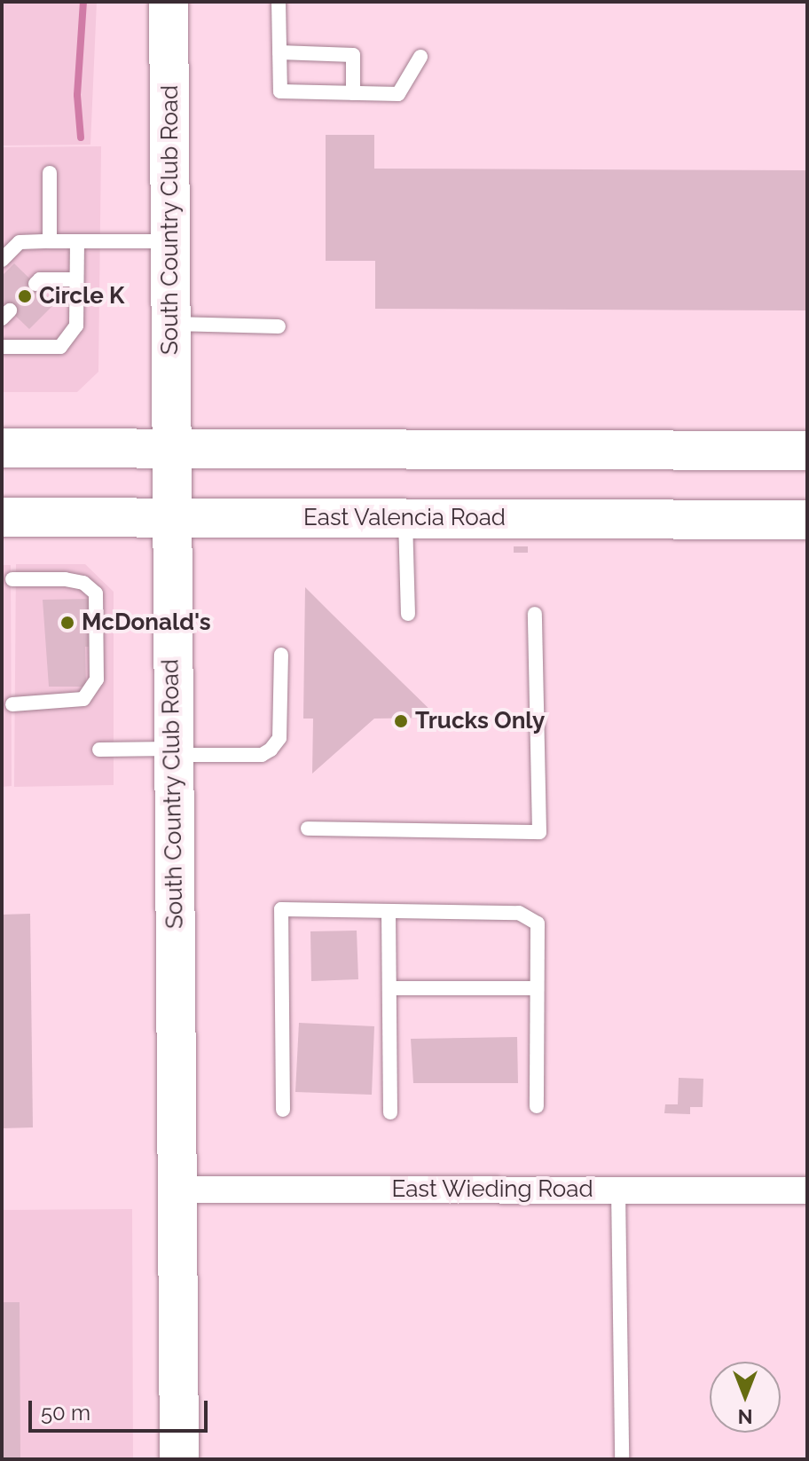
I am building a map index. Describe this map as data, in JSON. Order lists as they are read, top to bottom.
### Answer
{
  "streets": {
    "main road": ["South Country Club Road", "East Valencia Road"],
    "street": ["East Wieding Road"]
  },
  "crossings": [
    ["South Country Club Road", "East Valencia Road"],
    ["South Country Club Road", "East Wieding Road"]
  ],
  "places": ["Circle K", "McDonald's", "Trucks Only"],
  "scale_bar": "50 m",
  "north": "bottom"
}
